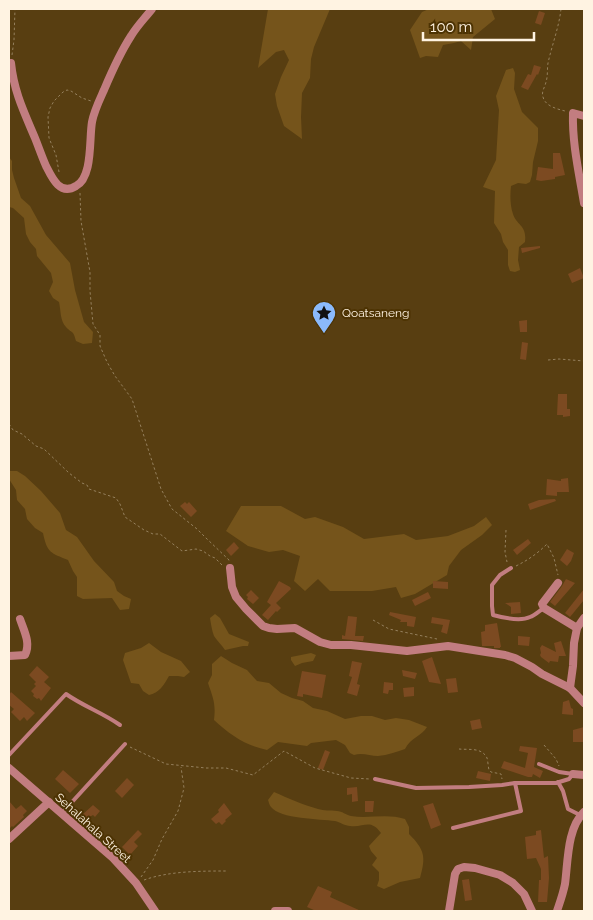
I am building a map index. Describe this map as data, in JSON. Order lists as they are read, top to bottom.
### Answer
{
  "streets": {
    "street": ["Sehalahala Street"]
  },
  "places": {
    "place": ["Qoatsaneng"]
  },
  "scale_bar": "100 m"
}
